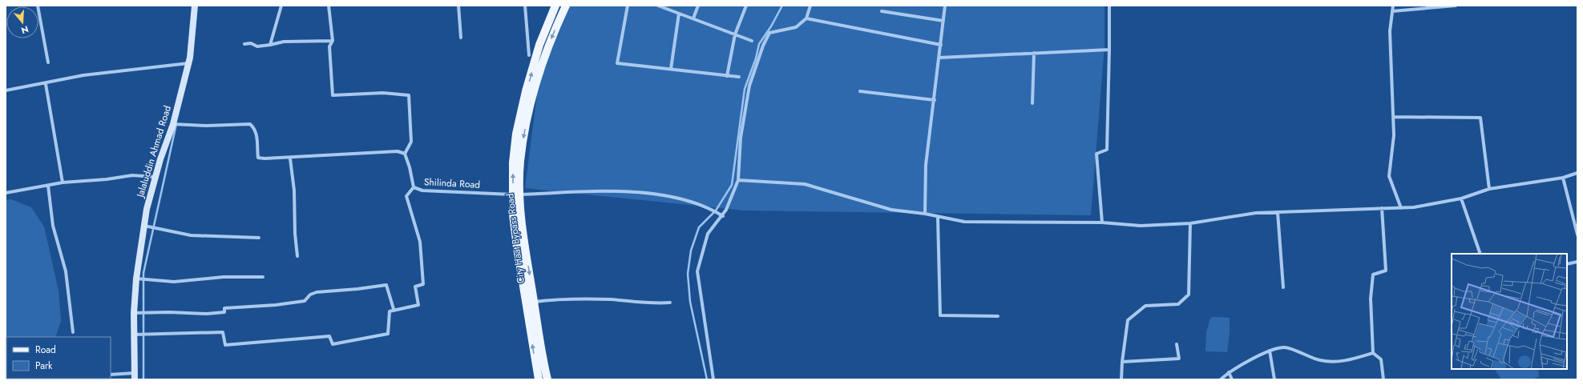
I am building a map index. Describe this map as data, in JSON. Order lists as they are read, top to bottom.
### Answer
{
  "streets": {
    "main road": ["City Haat Bypass Road"],
    "street": ["Jalaluddin Ahmad Road", "Shilinda Road"]
  },
  "crossings": [
    ["Shilinda Road", "City Haat Bypass Road"]
  ],
  "legend": ["Road", "Park"],
  "north": "bottom"
}
